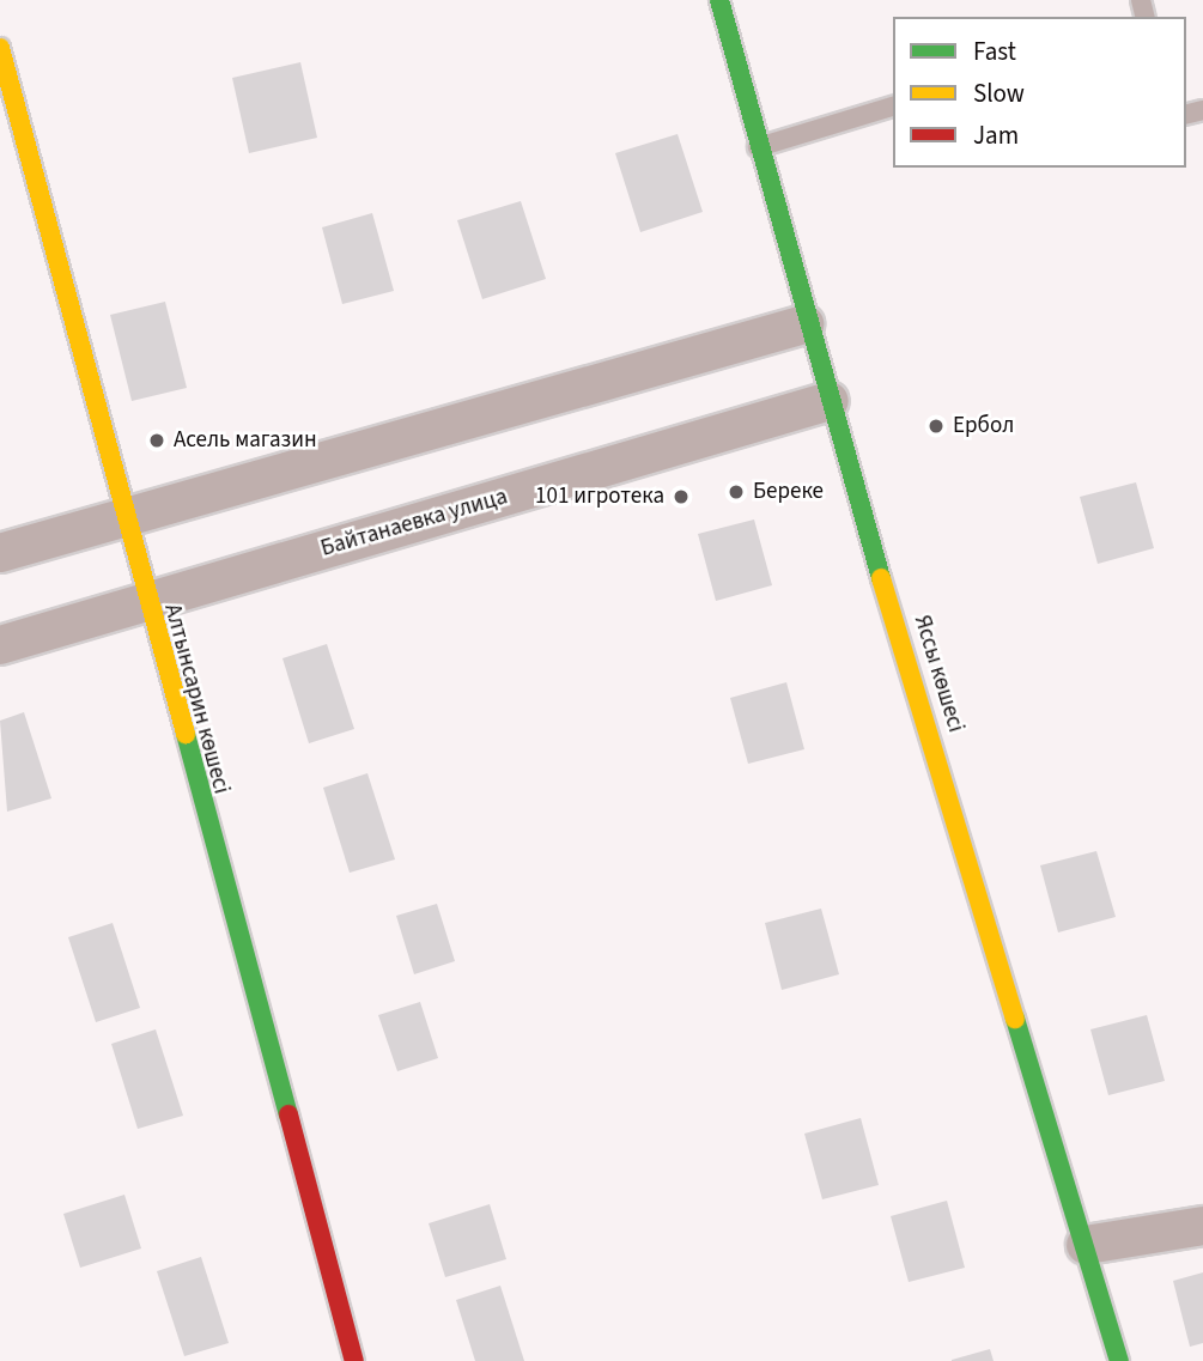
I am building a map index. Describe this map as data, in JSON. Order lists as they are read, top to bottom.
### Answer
{
  "streets": {
    "street": ["Байтанаевка улица", "Яссы көшесі", "Алтынсарин көшесі"]
  },
  "crossings": [
    ["Байтанаевка улица", "Яссы көшесі"],
    ["Байтанаевка улица", "Алтынсарин көшесі"]
  ],
  "places": [
    "Ербол",
    "Асель магазин",
    "Береке",
    "101 игротека"
  ],
  "legend": ["Fast", "Slow", "Jam"]
}
